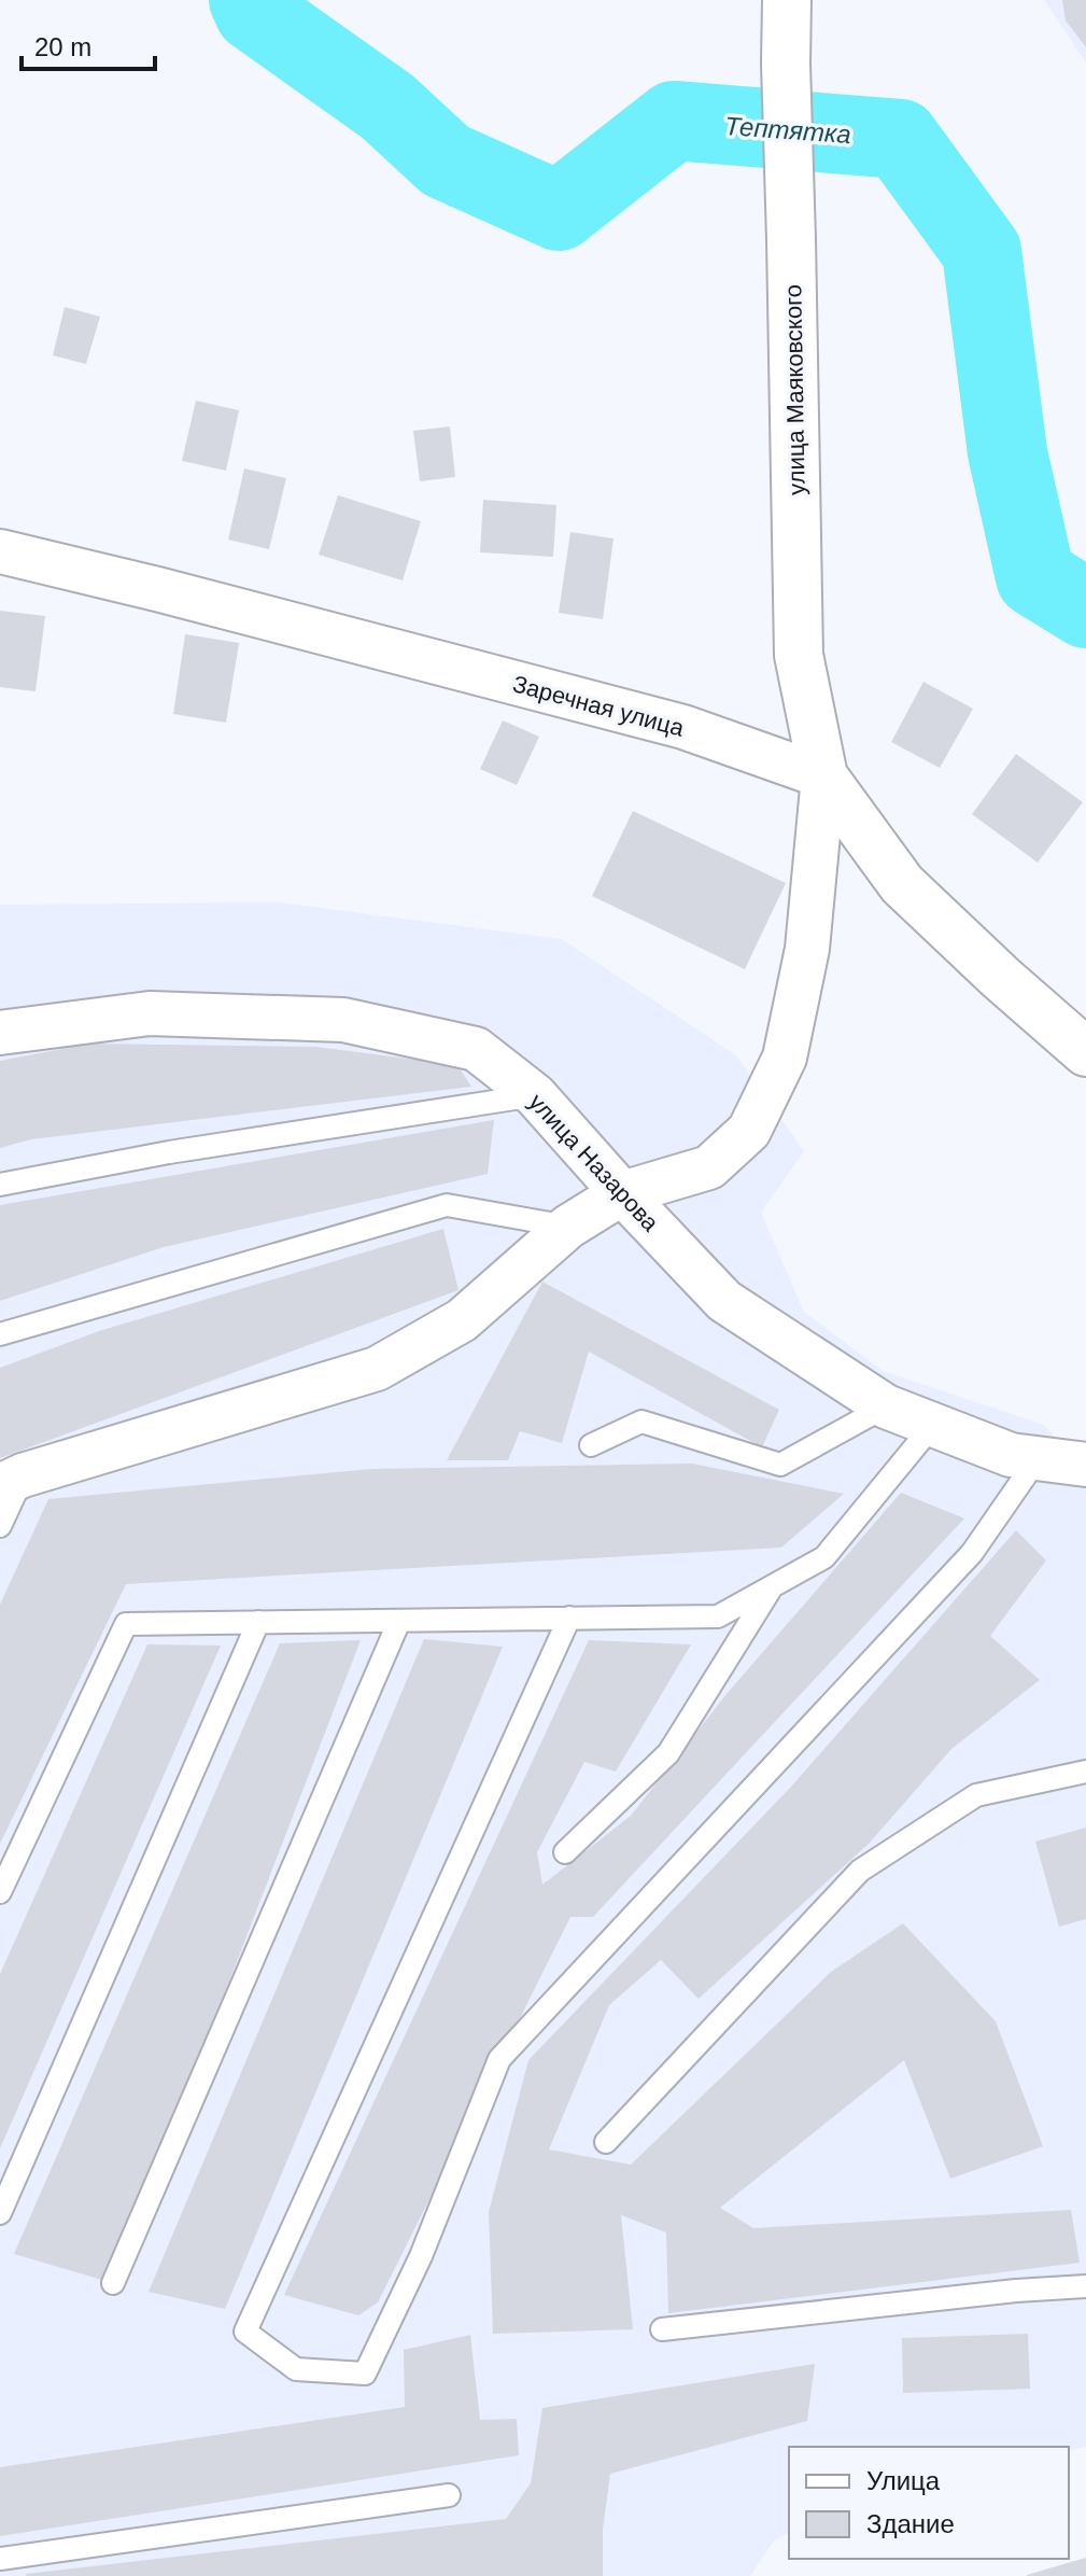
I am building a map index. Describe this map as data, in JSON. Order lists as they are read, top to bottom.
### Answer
{
  "streets": {
    "main road": ["улица Маяковского"],
    "street": ["Заречная улица", "улица Назарова"]
  },
  "crossings": [
    ["улица Маяковского", "Заречная улица"]
  ],
  "water": ["Тептятка"],
  "legend": ["Улица", "Здание"],
  "scale_bar": "20 m"
}
